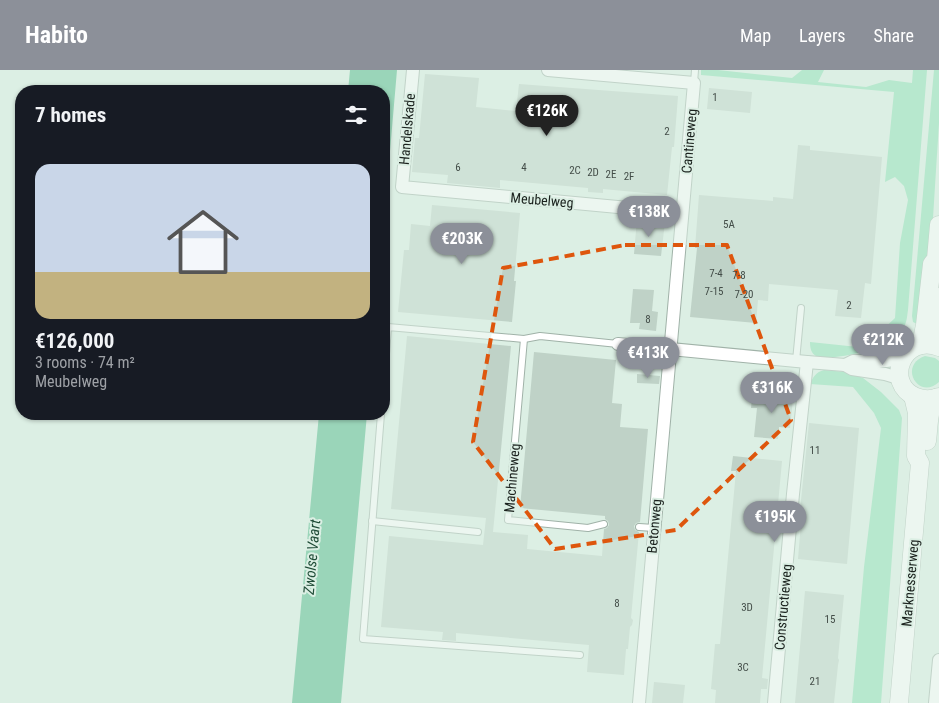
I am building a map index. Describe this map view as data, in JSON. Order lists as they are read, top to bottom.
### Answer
{
  "streets": {
    "main road": ["Marknesserweg"],
    "street": [
      "Handelskade",
      "Cantineweg",
      "Meubelweg",
      "Betonweg",
      "Constructieweg"
    ],
    "lane": ["Machineweg"]
  },
  "crossings": [
    ["Handelskade", "Meubelweg"],
    ["Cantineweg", "Meubelweg"],
    ["Cantineweg", "Betonweg"]
  ],
  "water": ["Zwolse Vaart"],
  "house_numbers": [
    "1",
    "2",
    "6",
    "4",
    "2C",
    "2D",
    "2E",
    "2F",
    "5A",
    "7-4",
    "7-8",
    "7-15",
    "7-20",
    "2",
    "8",
    "11",
    "8",
    "3D",
    "15",
    "3C",
    "21"
  ],
  "page": {
    "header": "Habito",
    "nav": ["Map", "Layers", "Share"],
    "heading": "7 homes",
    "price": [
      "€126K",
      "€138K",
      "€203K",
      "€212K",
      "€413K",
      "€316K",
      "€195K"
    ],
    "list": [
      {
        "name": "€126,000",
        "note": "3 rooms · 74 m² · Meubelweg"
      }
    ]
  }
}
